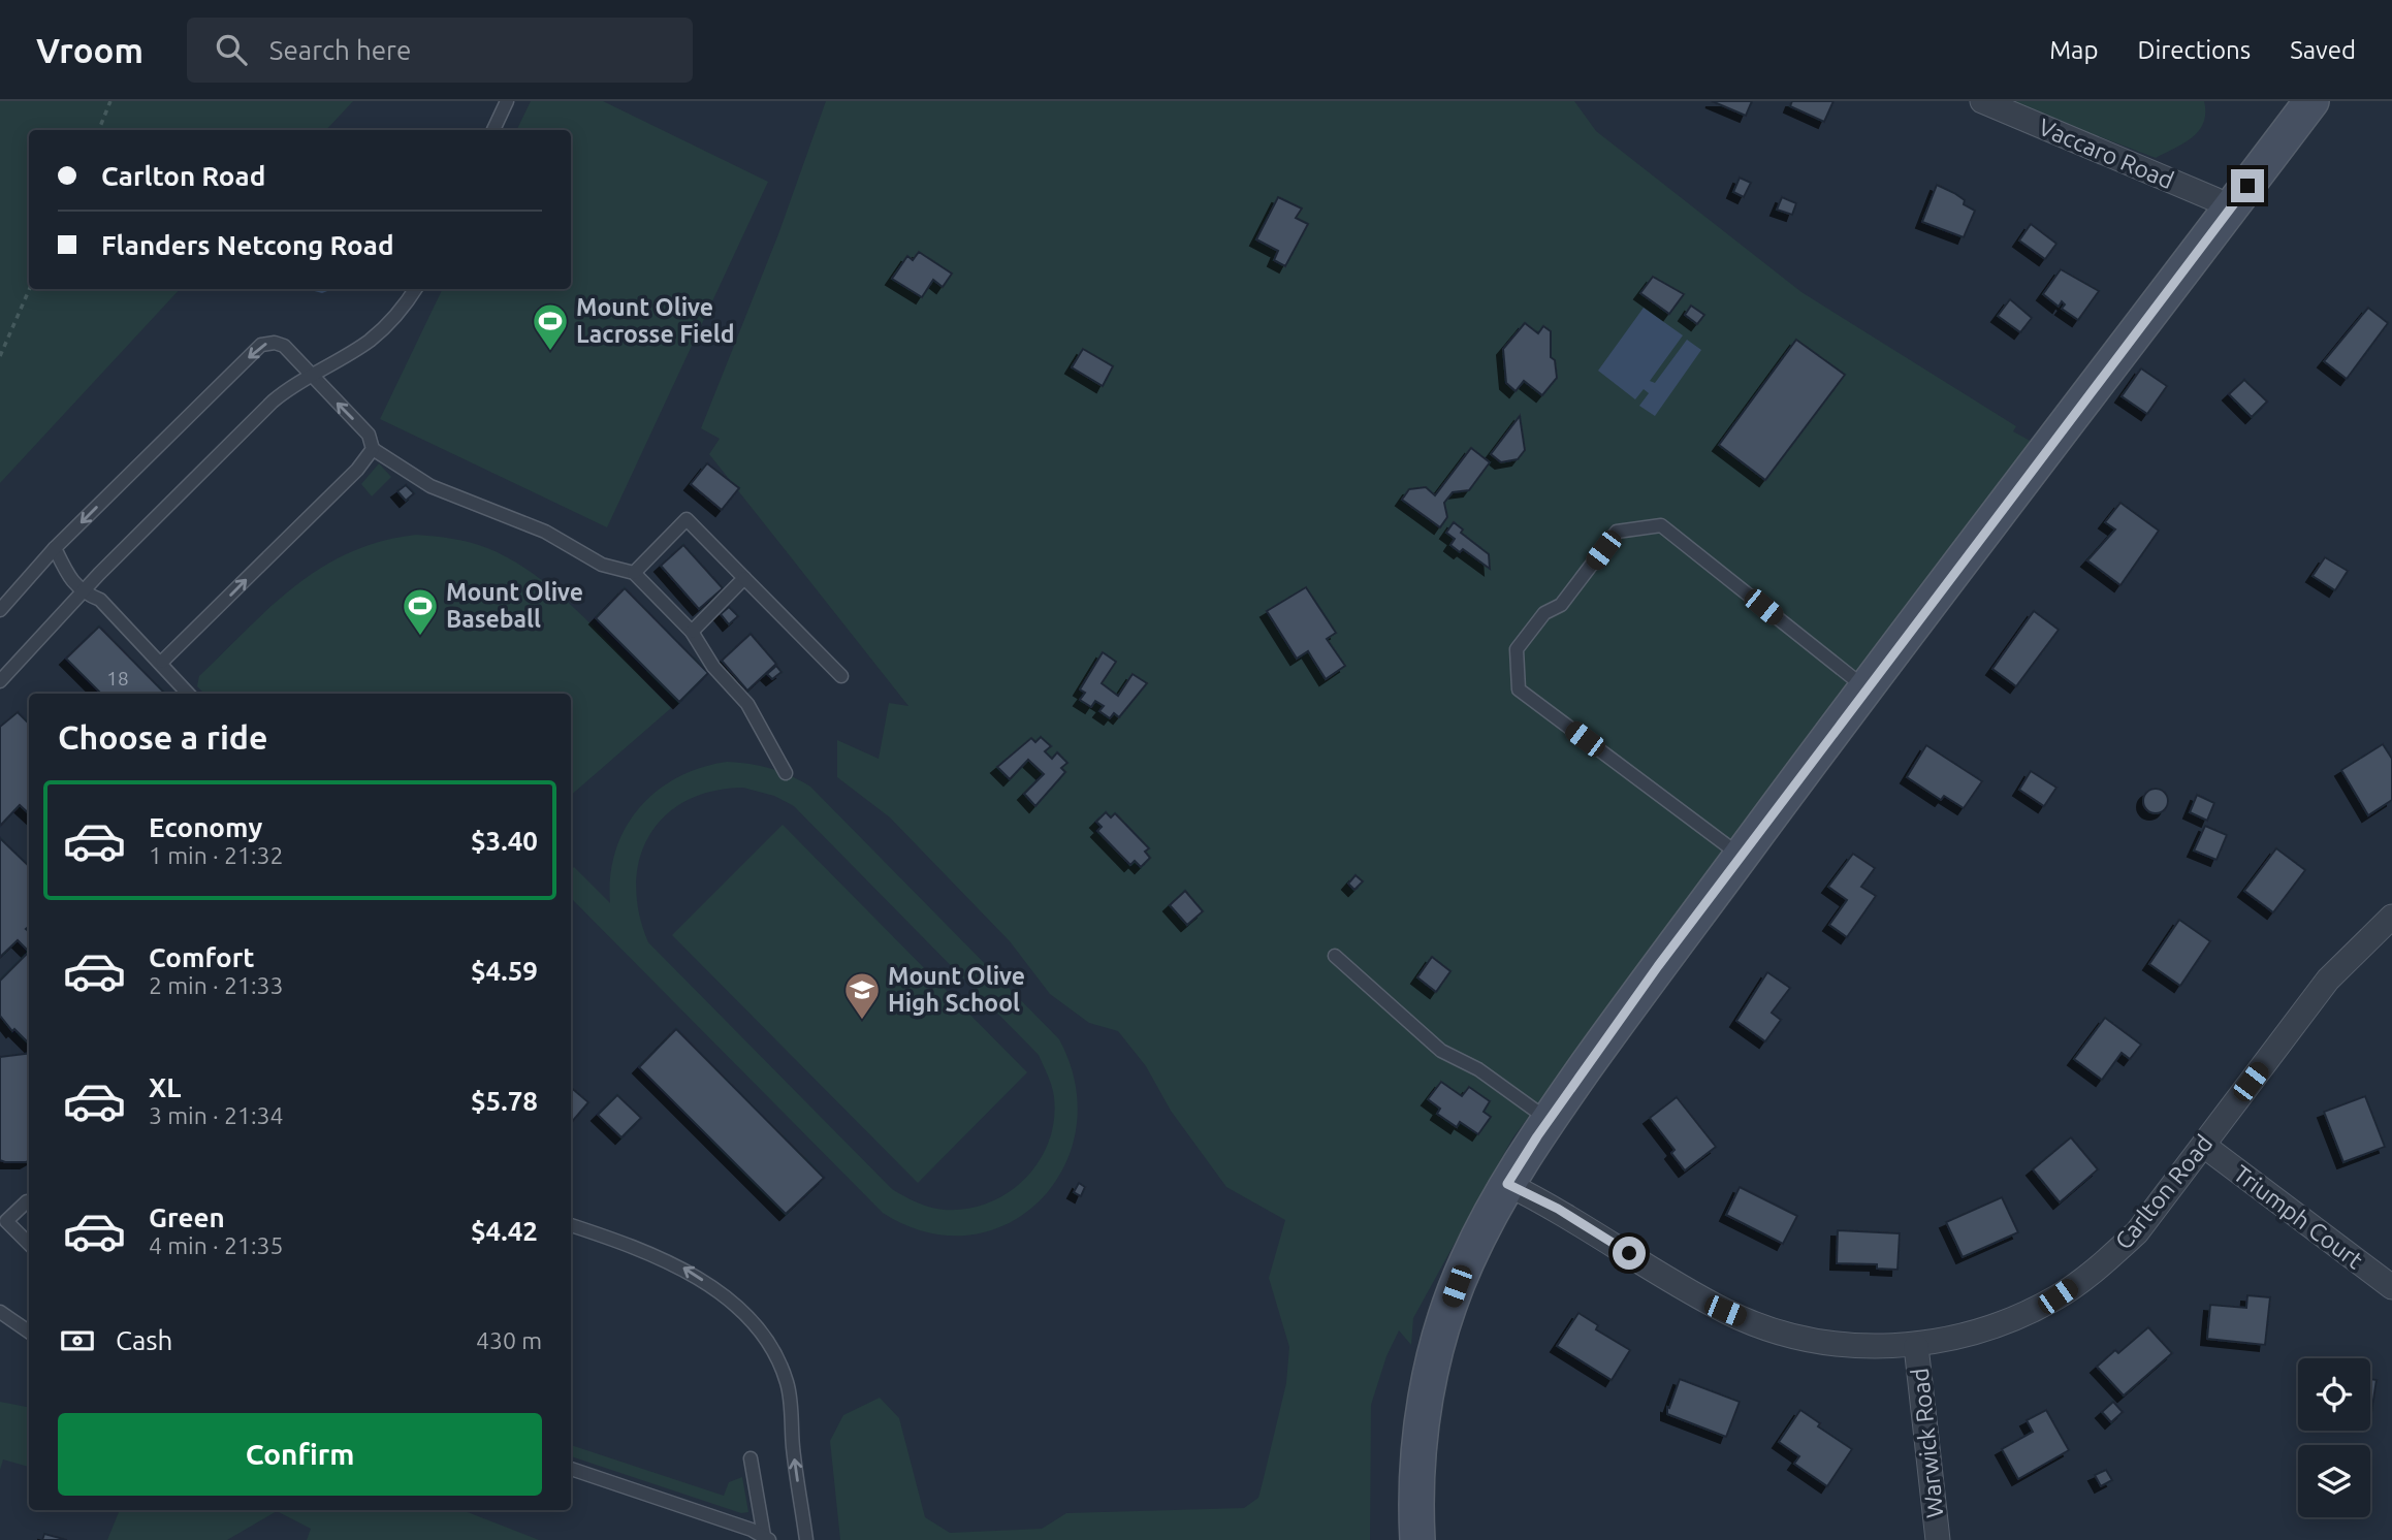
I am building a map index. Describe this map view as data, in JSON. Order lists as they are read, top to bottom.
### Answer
{
  "streets": {
    "street": [
      "Vaccaro Road",
      "Carlton Road",
      "Triumph Court",
      "Warwick Road"
    ]
  },
  "crossings": [
    ["Carlton Road", "Triumph Court"],
    ["Carlton Road", "Warwick Road"]
  ],
  "places": {
    "sports": ["Mount Olive Lacrosse Field", "Mount Olive Baseball"],
    "school or university": ["Mount Olive High School"]
  },
  "house_numbers": ["18"],
  "page": {
    "header": "Vroom",
    "search": "Search here",
    "nav": ["Map", "Directions", "Saved"],
    "banner": ["Carlton Road", "Flanders Netcong Road"],
    "heading": "Choose a ride",
    "list": [
      {
        "name": "Economy",
        "note": "1 min · 21:32",
        "value": "$3.40"
      },
      {
        "name": "Comfort",
        "note": "2 min · 21:33",
        "value": "$4.59"
      },
      {
        "name": "XL",
        "note": "3 min · 21:34",
        "value": "$5.78"
      },
      {
        "name": "Green",
        "note": "4 min · 21:35",
        "value": "$4.42"
      }
    ],
    "pay": ["Cash", "430 m"],
    "buttons": "Confirm"
  }
}
